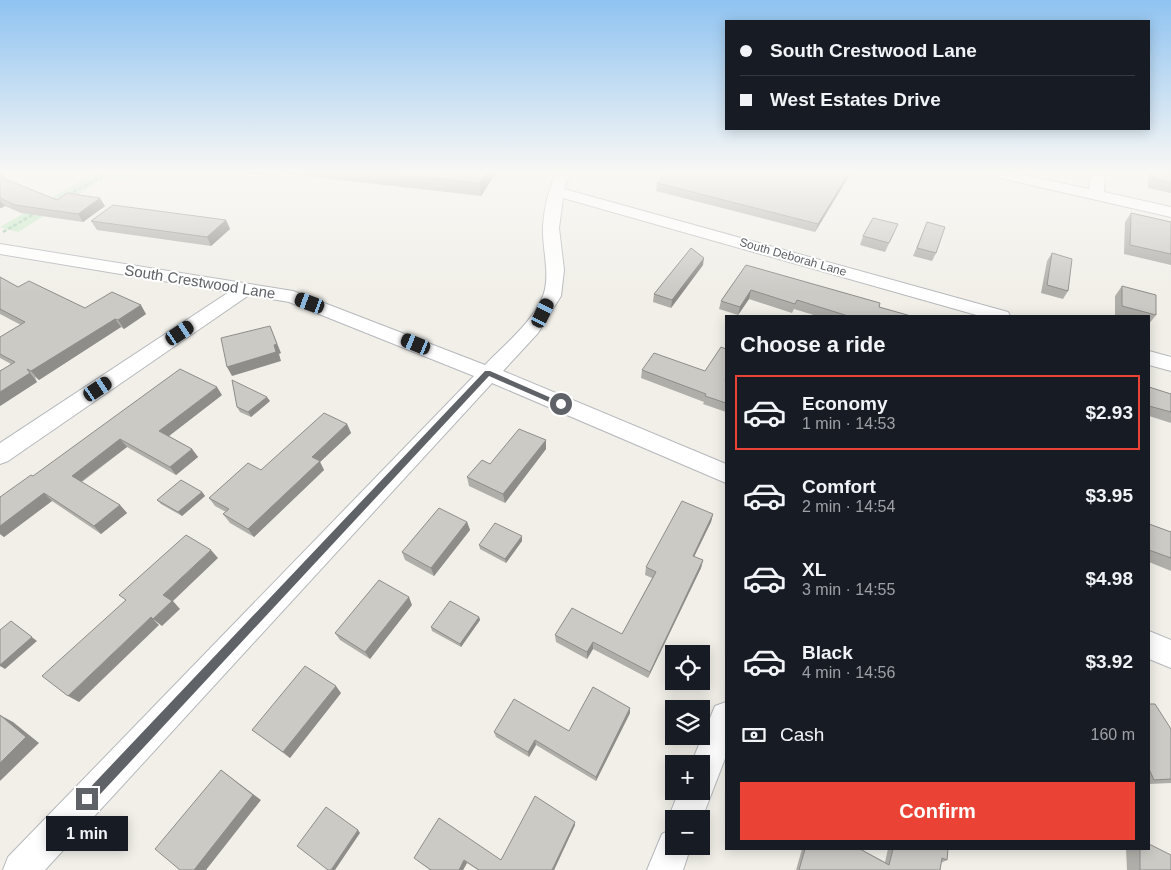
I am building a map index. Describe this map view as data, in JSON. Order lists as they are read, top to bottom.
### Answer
{
  "streets": {
    "street": ["South Deborah Lane", "South Crestwood Lane"]
  },
  "page": {
    "banner": ["South Crestwood Lane", "West Estates Drive"],
    "heading": "Choose a ride",
    "list": [
      {
        "name": "Economy",
        "note": "1 min · 14:53",
        "value": "$2.93"
      },
      {
        "name": "Comfort",
        "note": "2 min · 14:54",
        "value": "$3.95"
      },
      {
        "name": "XL",
        "note": "3 min · 14:55",
        "value": "$4.98"
      },
      {
        "name": "Black",
        "note": "4 min · 14:56",
        "value": "$3.92"
      }
    ],
    "map_buttons": ["+", "−"],
    "pay": ["Cash", "160 m"],
    "buttons": "Confirm",
    "bubble": "1 min"
  }
}
